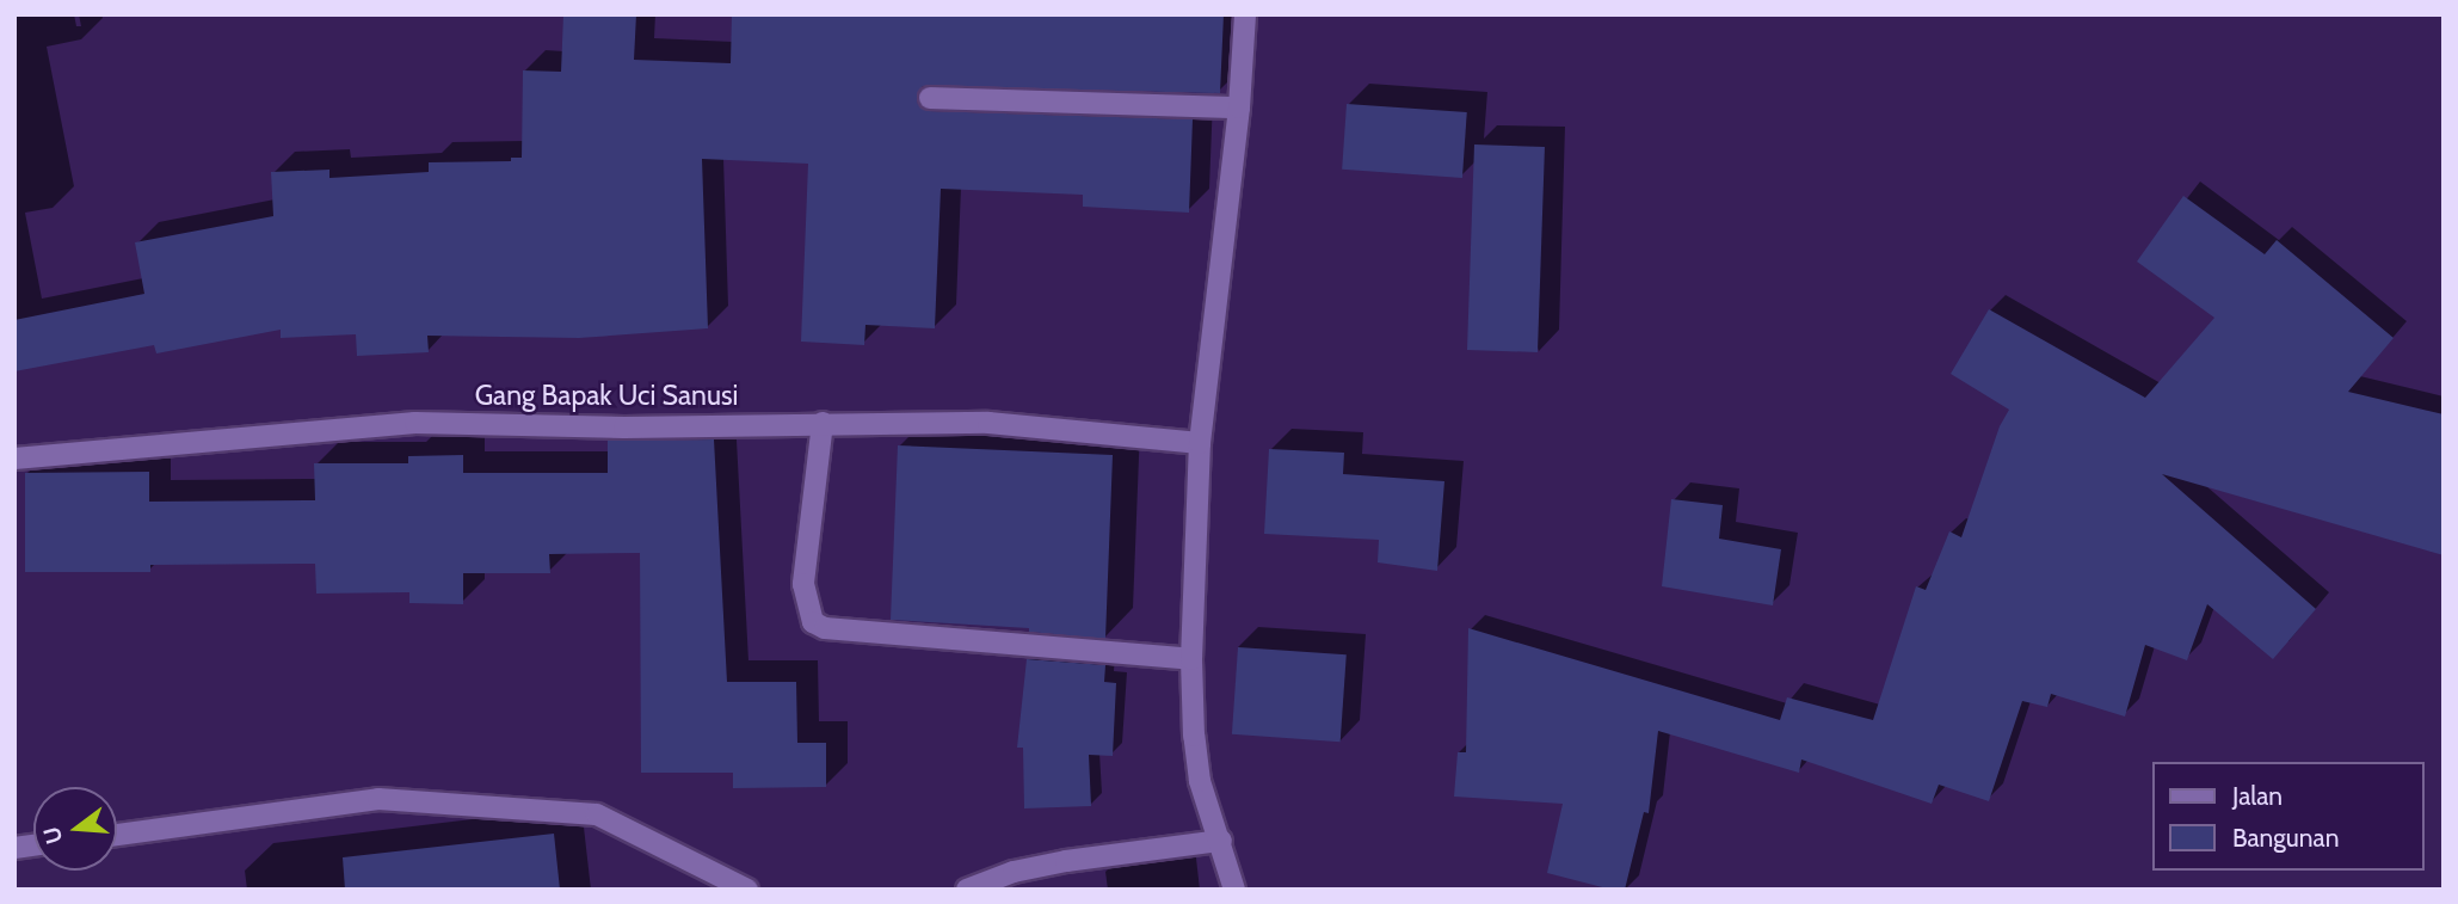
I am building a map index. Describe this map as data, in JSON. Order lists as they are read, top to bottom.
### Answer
{
  "streets": {
    "street": ["Gang Bapak Uci Sanusi"]
  },
  "legend": ["Jalan", "Bangunan"],
  "north": "left"
}
